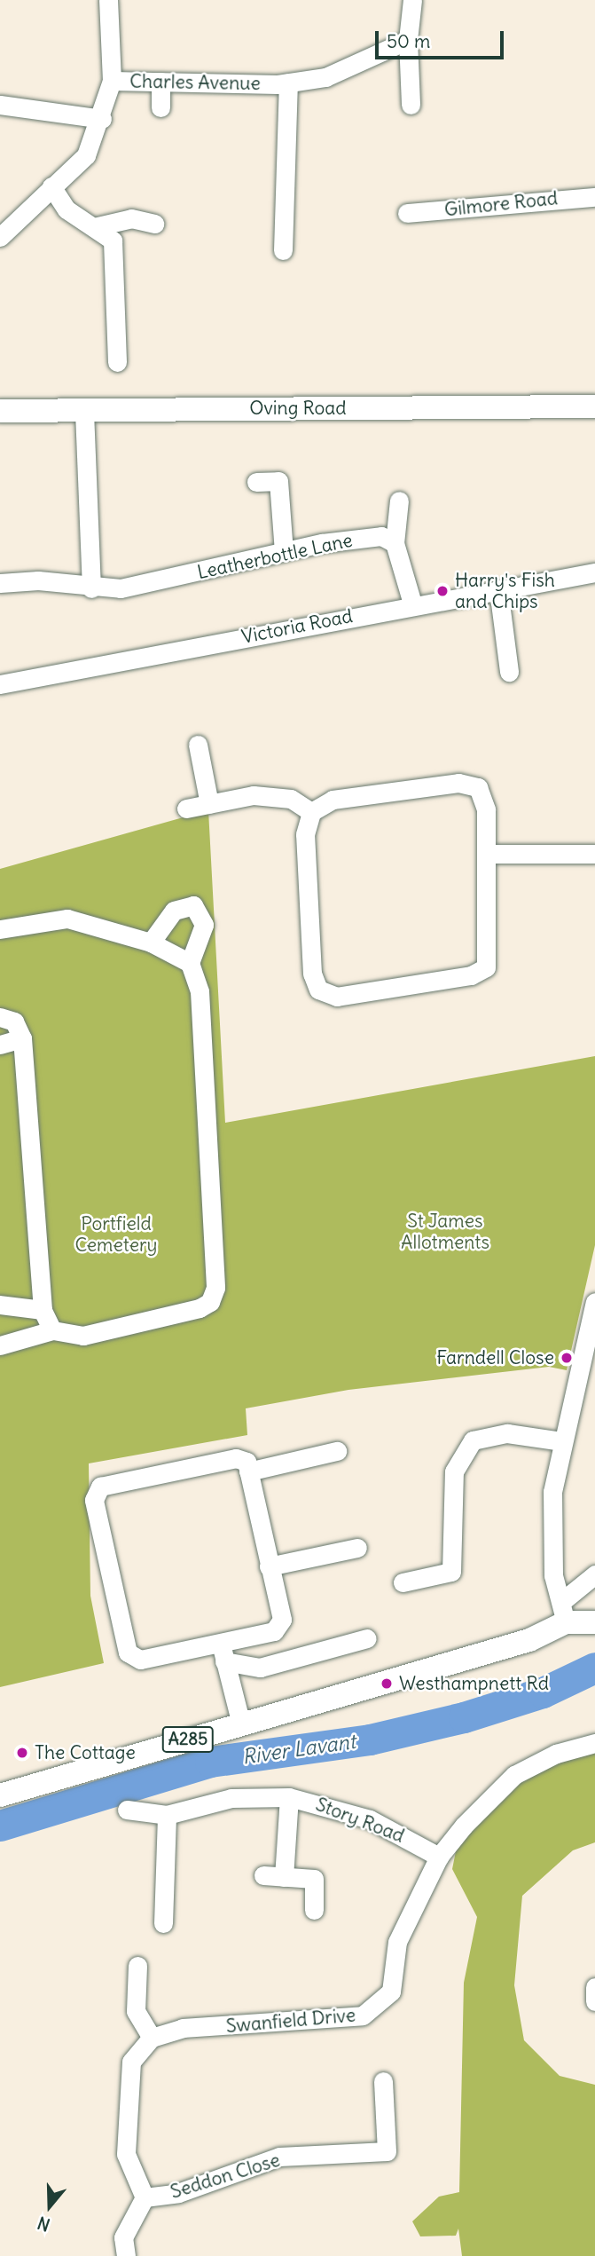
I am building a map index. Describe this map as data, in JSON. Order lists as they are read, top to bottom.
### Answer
{
  "streets": {
    "main road": ["Oving Road", "A285"],
    "street": [
      "Charles Avenue",
      "Gilmore Road",
      "Leatherbottle Lane",
      "Victoria Road",
      "Story Road",
      "Swanfield Drive",
      "Seddon Close"
    ]
  },
  "crossings": [
    ["Story Road", "Swanfield Drive"]
  ],
  "water": ["River Lavant"],
  "parks": ["St James Allotments", "Portfield Cemetery"],
  "places": [
    "Harry's Fish and Chips",
    "Farndell Close",
    "Westhampnett Rd",
    "The Cottage"
  ],
  "scale_bar": "50 m",
  "north": "bottom"
}
